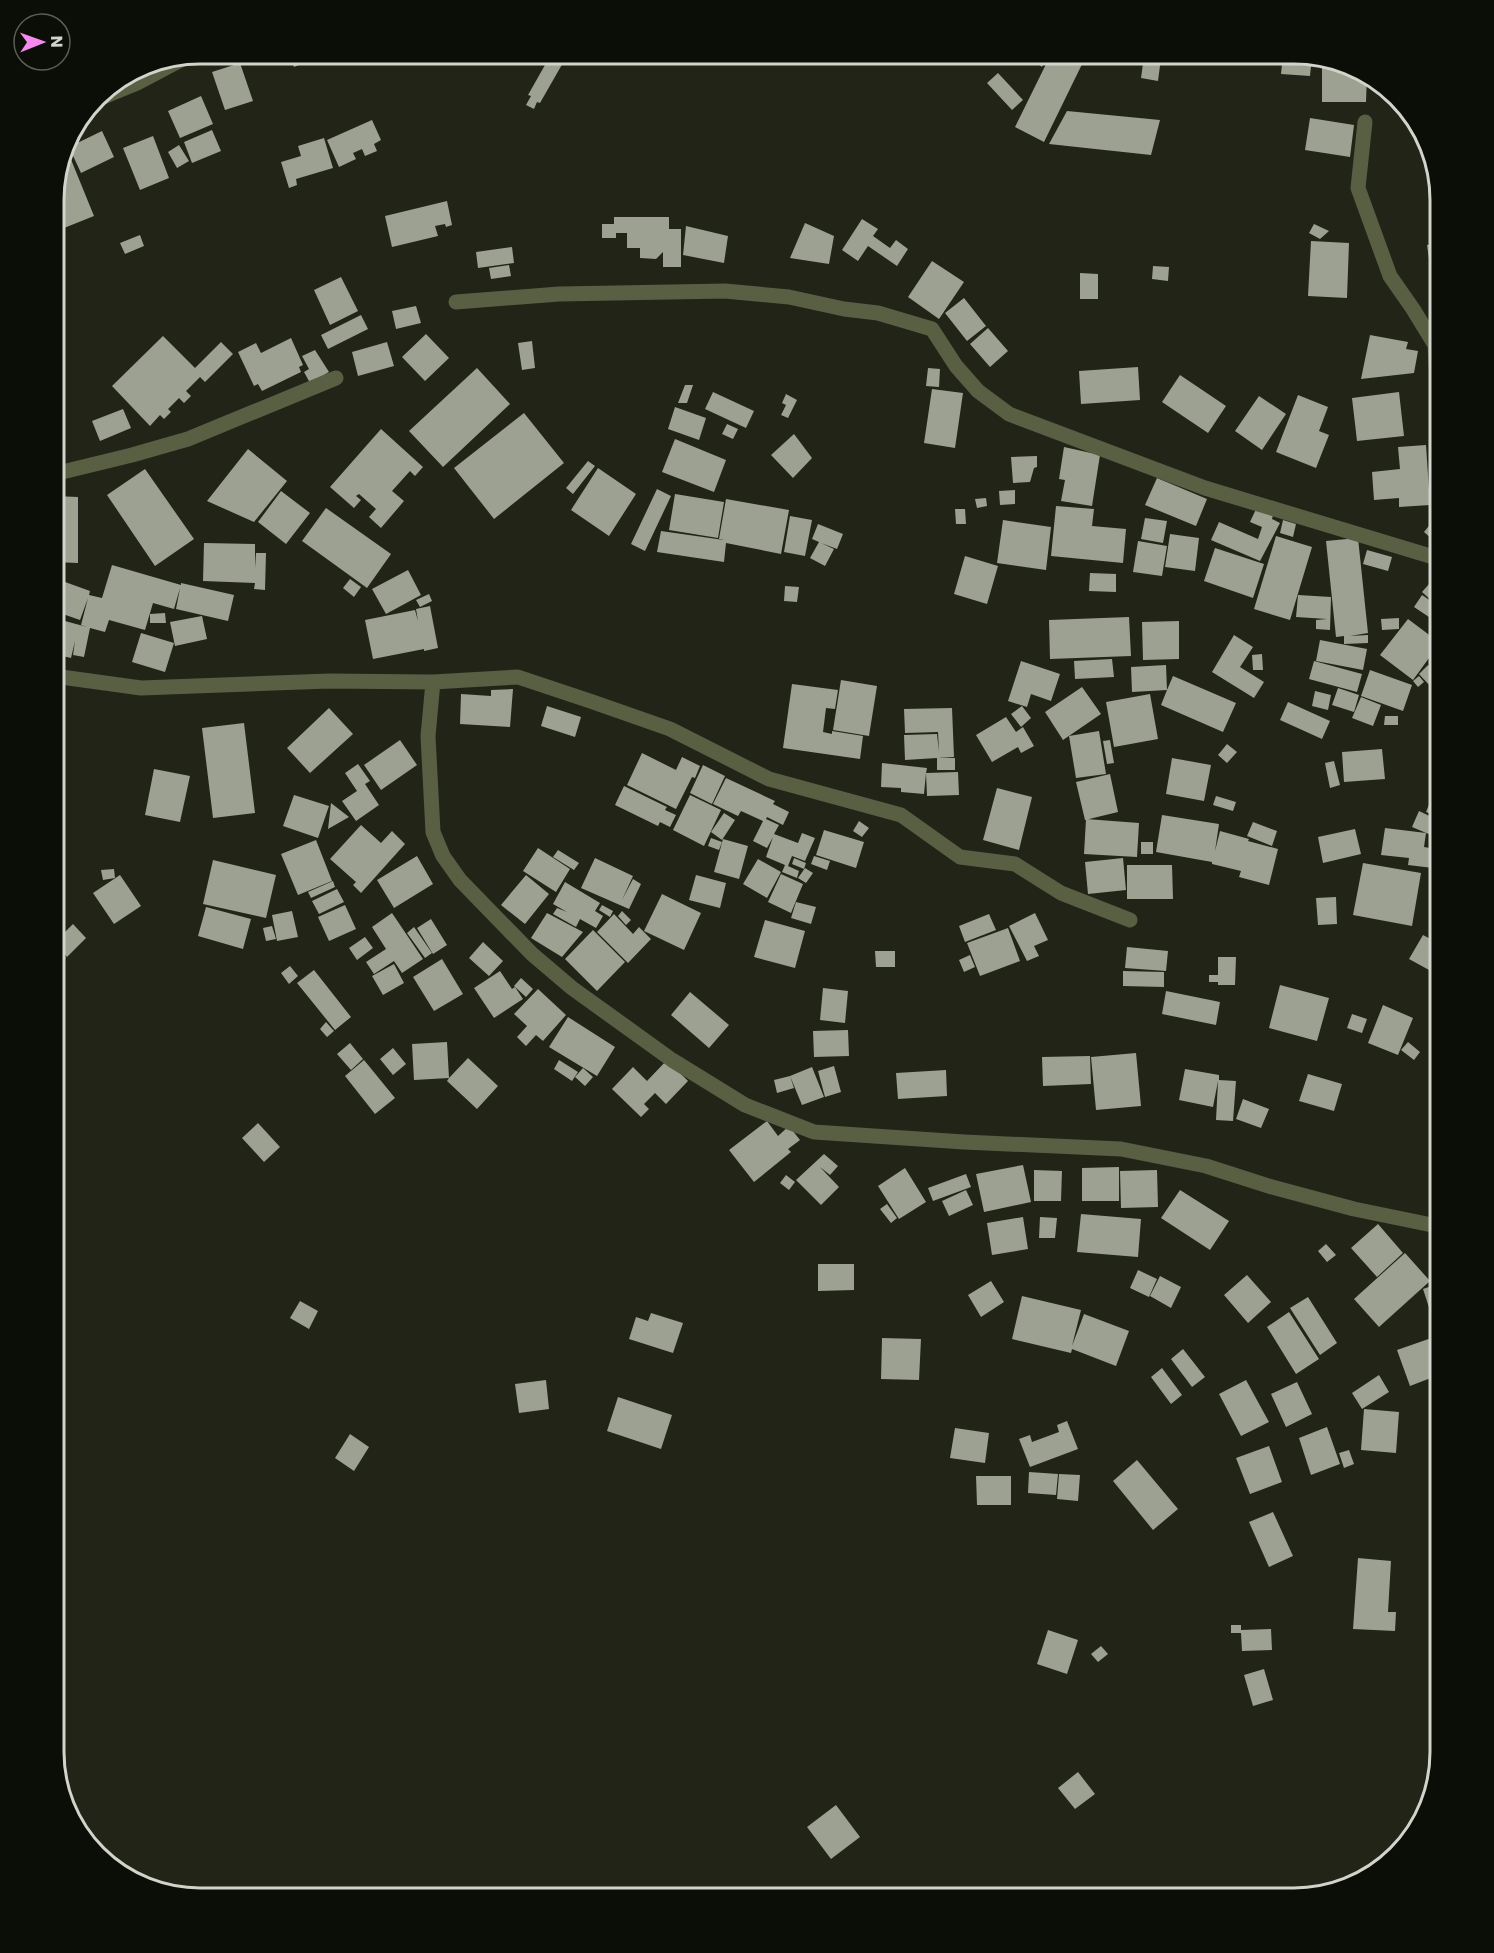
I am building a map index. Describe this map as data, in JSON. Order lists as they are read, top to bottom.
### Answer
{
  "north": "right"
}
